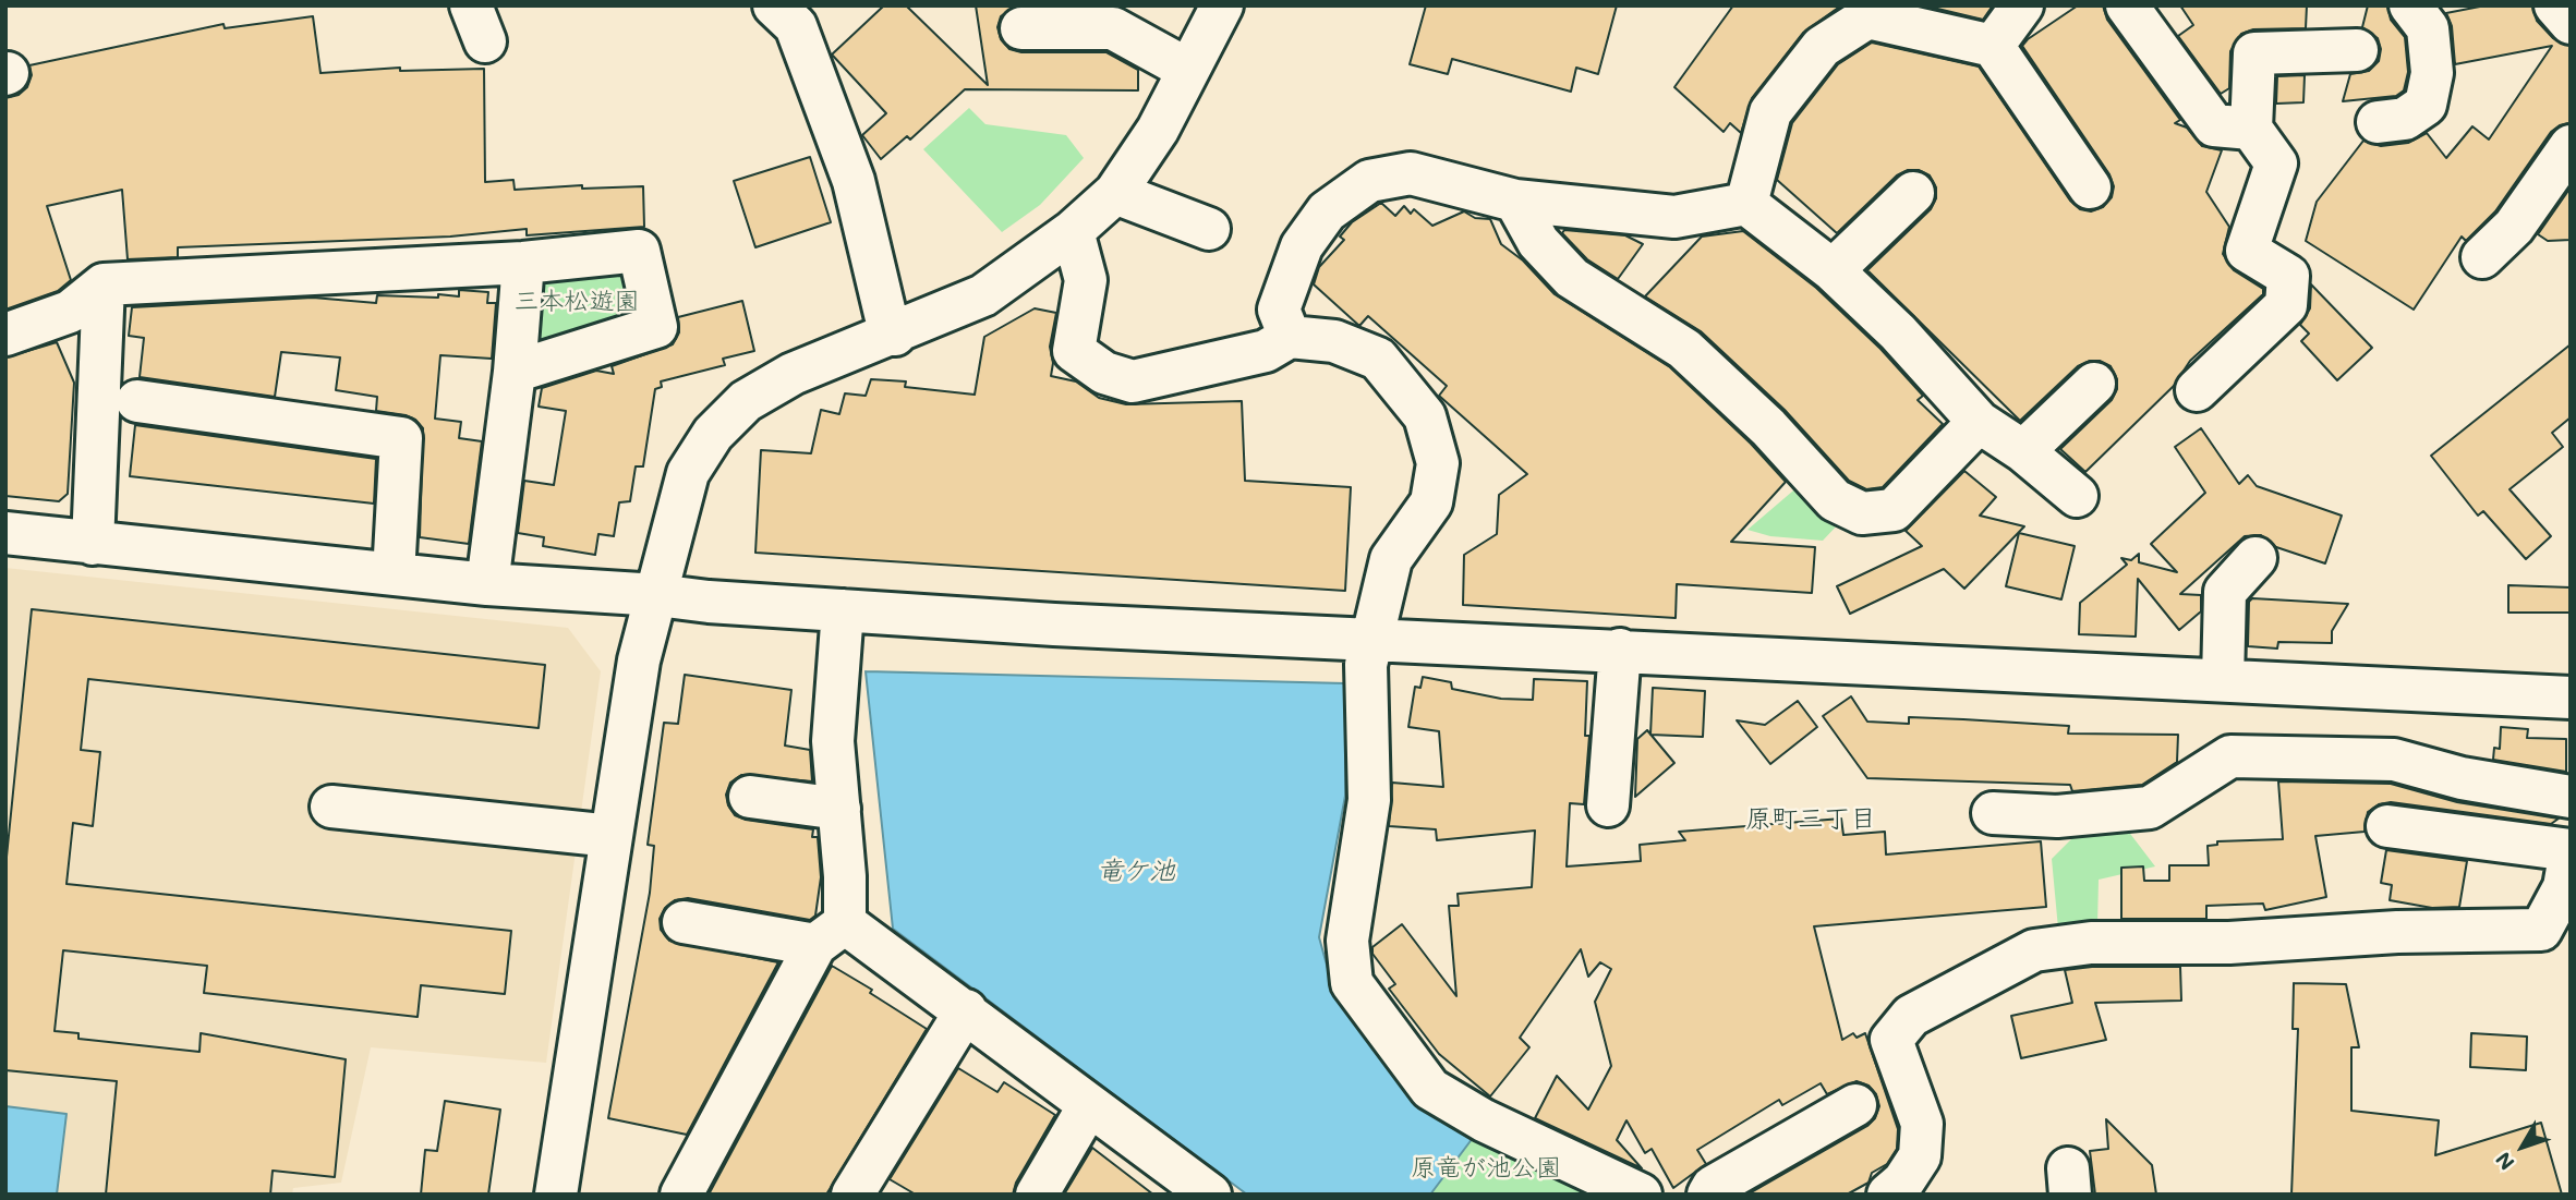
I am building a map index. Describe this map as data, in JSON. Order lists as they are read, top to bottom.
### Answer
{
  "districts": ["原町三丁目"],
  "water": ["竜ケ池"],
  "parks": ["三本松遊園", "原竜が池公園"],
  "north": "bottom left"
}
